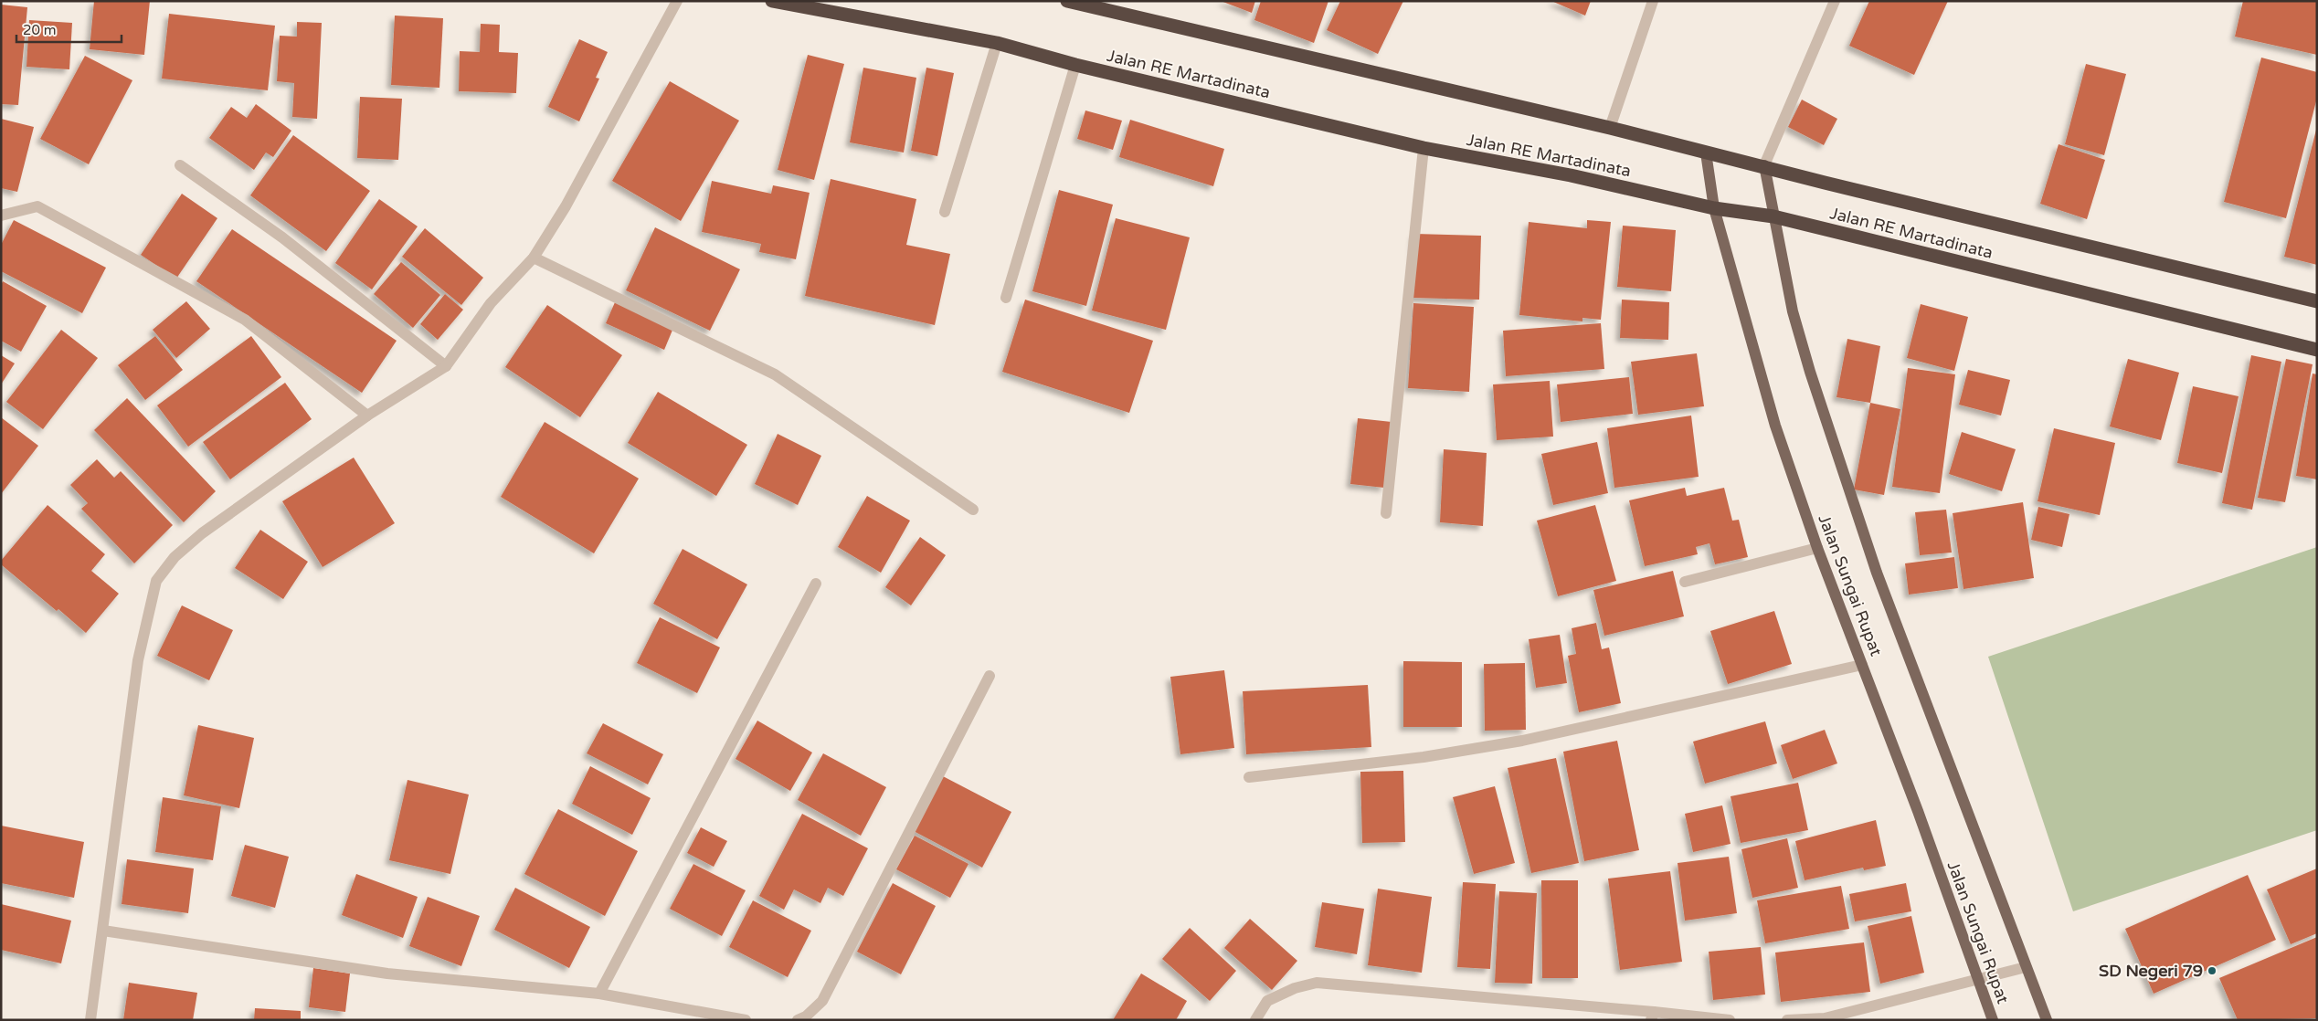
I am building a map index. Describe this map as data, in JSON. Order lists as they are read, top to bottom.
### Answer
{
  "streets": {
    "highway": ["Jalan RE Martadinata"],
    "main road": ["Jalan Sungai Rupat"]
  },
  "crossings": [
    ["Jalan RE Martadinata", "Jalan Sungai Rupat"]
  ],
  "places": ["SD Negeri 79"],
  "scale_bar": "20 m"
}
